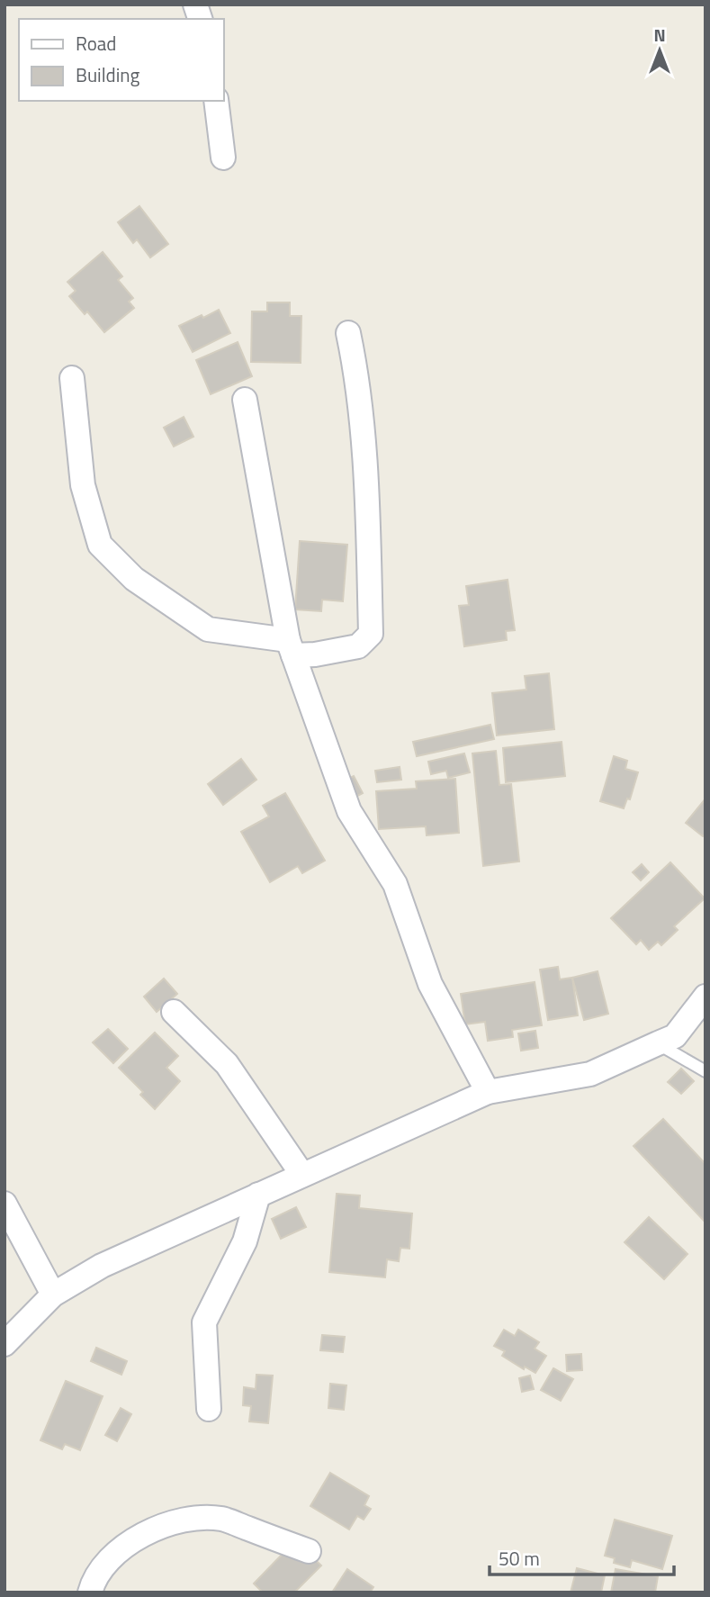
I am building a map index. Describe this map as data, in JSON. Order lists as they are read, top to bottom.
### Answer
{
  "legend": ["Road", "Building"],
  "scale_bar": "50 m",
  "north": "top"
}
